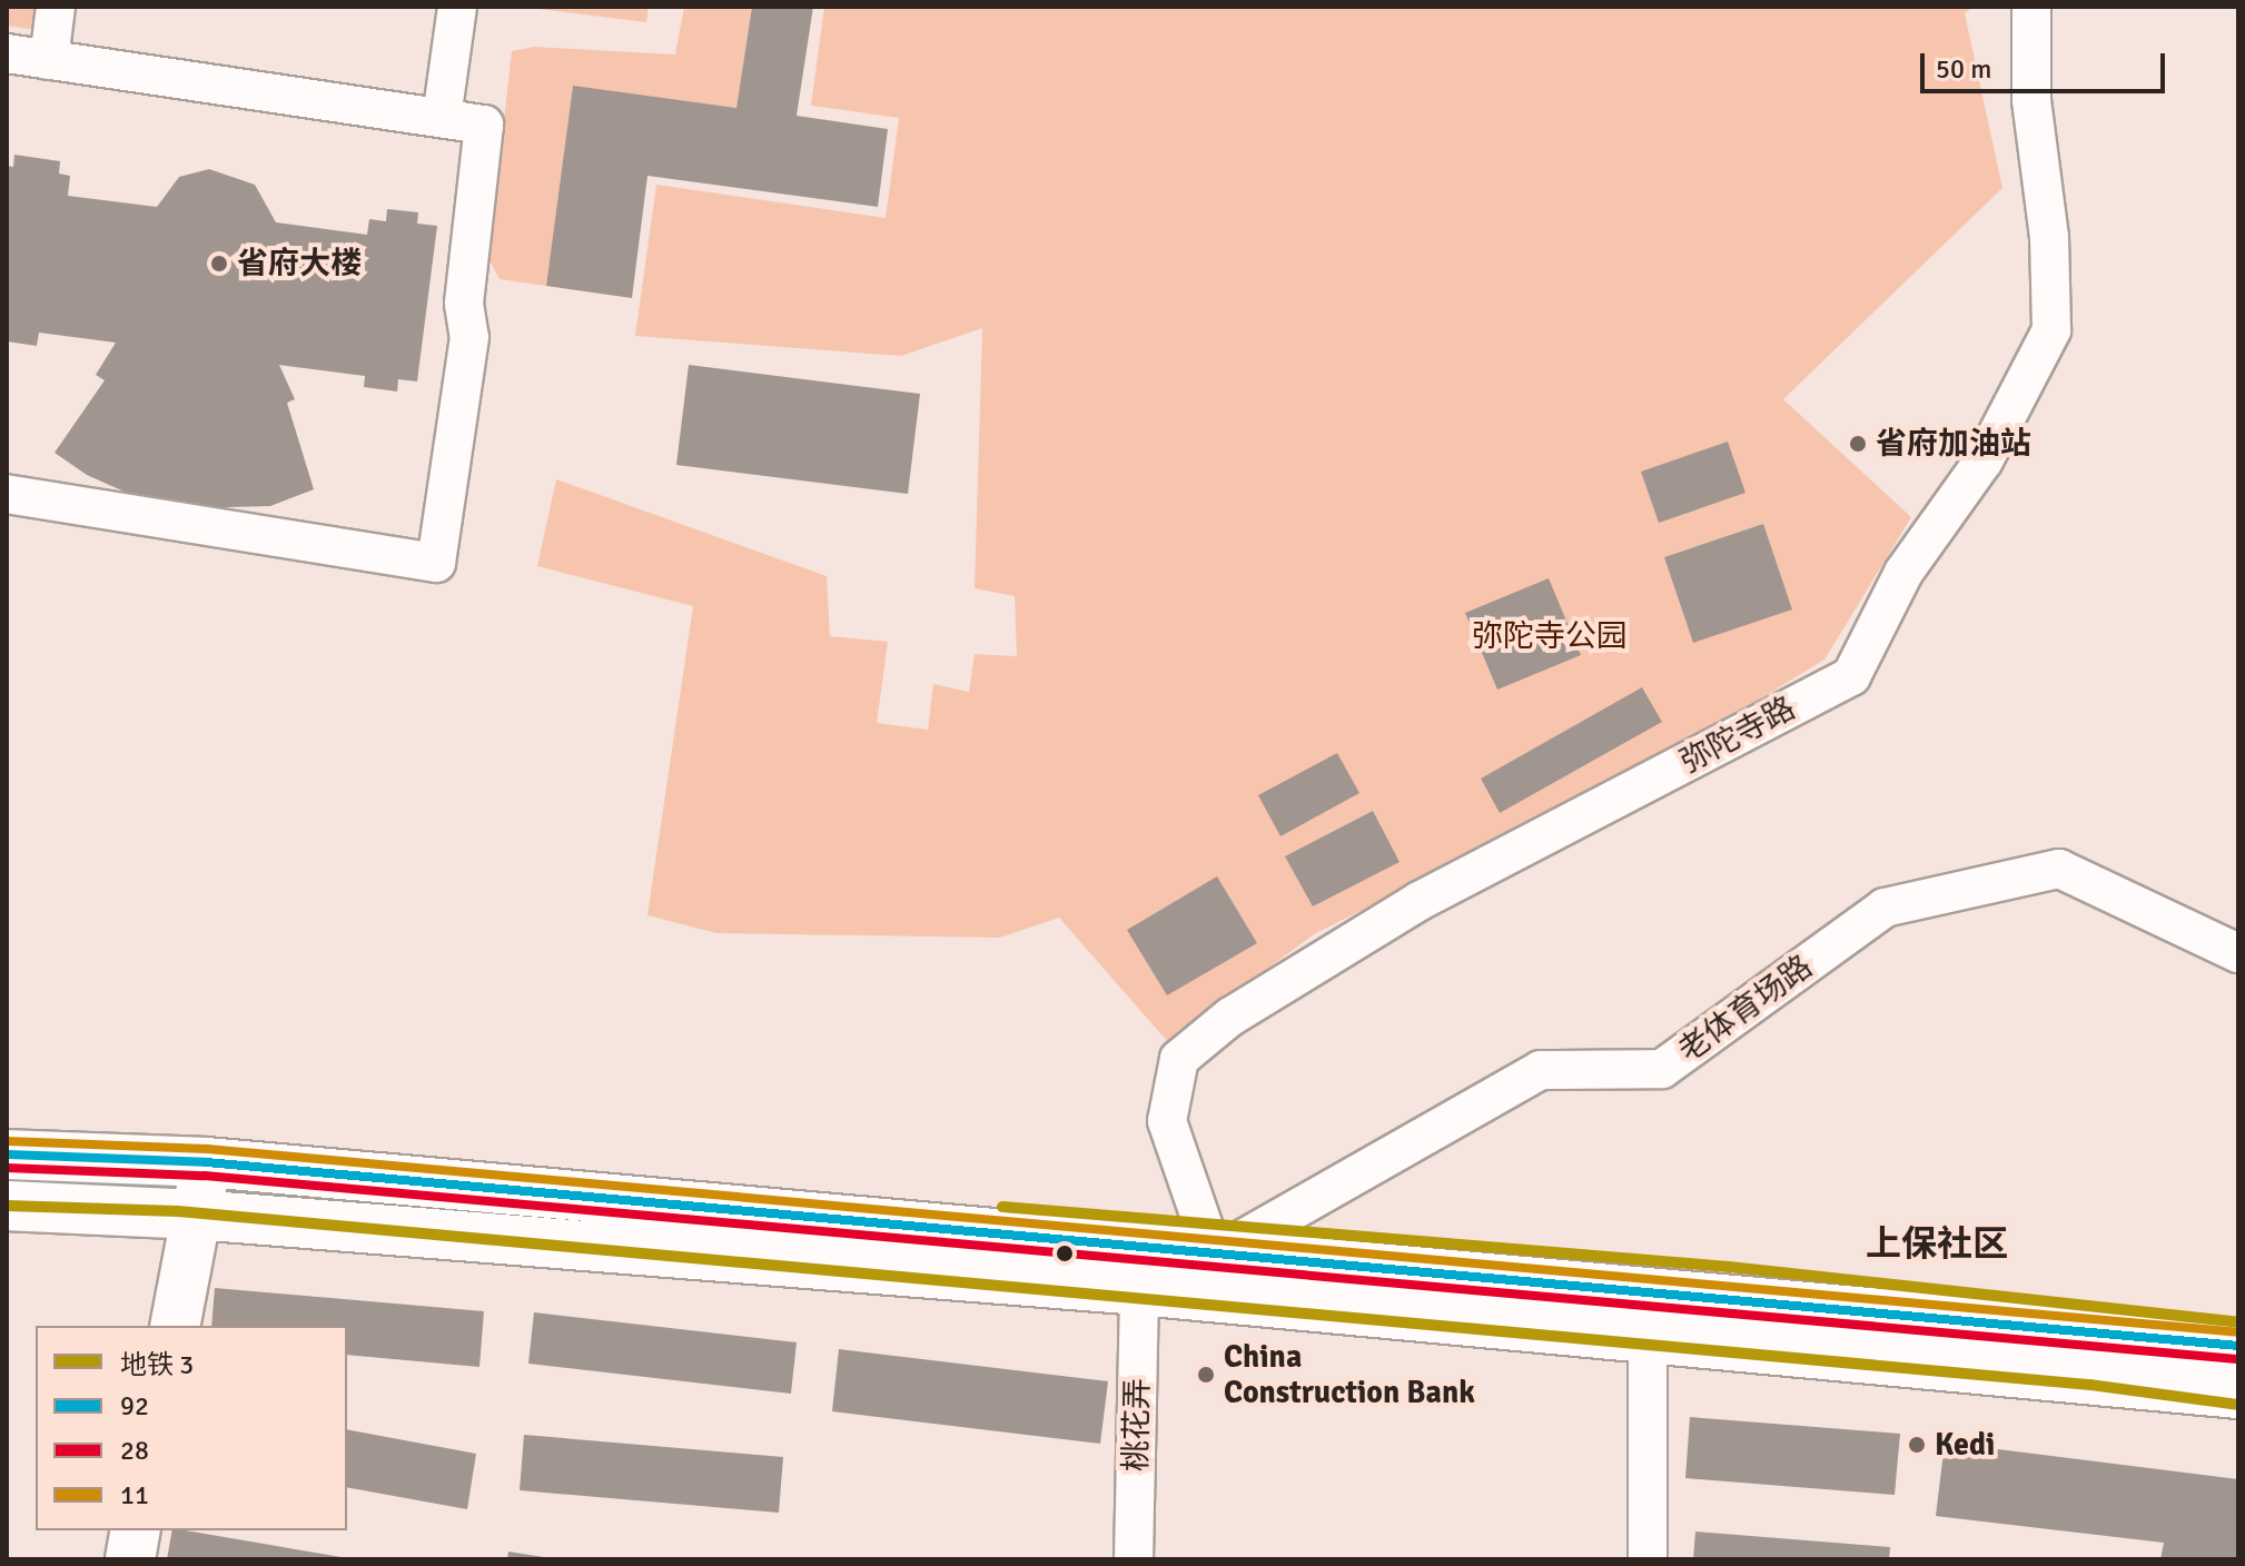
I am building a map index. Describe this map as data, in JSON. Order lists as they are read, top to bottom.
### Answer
{
  "streets": {
    "street": ["弥陀寺路", "老体育场路", "桃花弄"]
  },
  "crossings": [
    ["弥陀寺路", "老体育场路"]
  ],
  "districts": ["上保社区"],
  "parks": ["弥陀寺公园"],
  "places": [
    "省府大楼",
    "省府加油站",
    "China Construction Bank",
    "Kedi"
  ],
  "lines": [
    "transit line 11",
    "transit line 92",
    "transit line 28",
    "metro line 3"
  ],
  "legend": [
    "地铁 3",
    "92",
    "28",
    "11"
  ],
  "scale_bar": "50 m"
}
